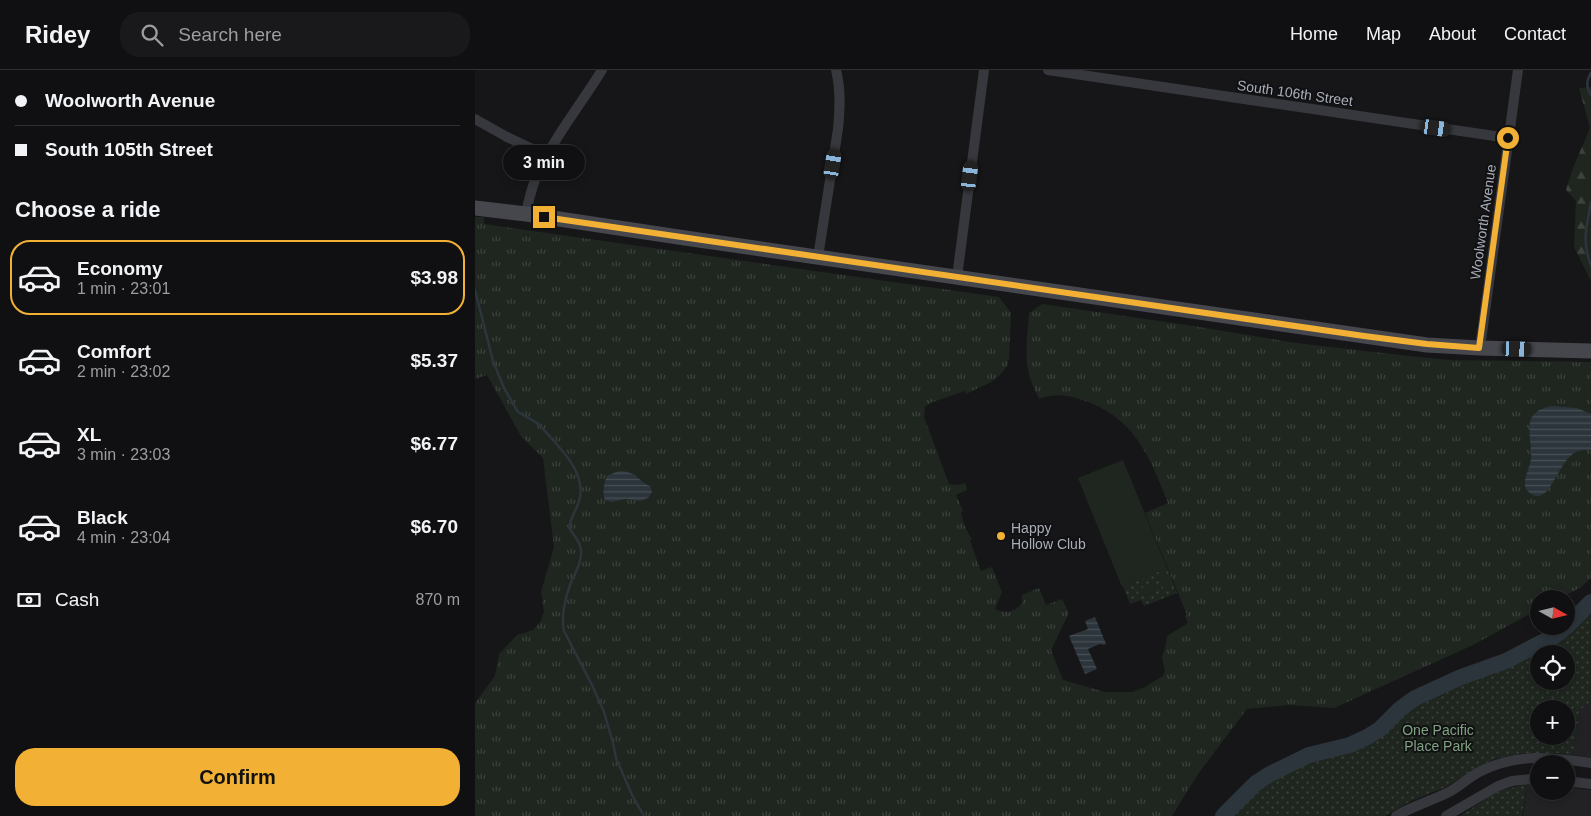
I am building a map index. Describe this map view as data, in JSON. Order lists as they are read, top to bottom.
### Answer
{
  "streets": {
    "street": ["South 106th Street", "Woolworth Avenue"]
  },
  "crossings": [
    ["South 106th Street", "Woolworth Avenue"]
  ],
  "parks": ["One Pacific Place Park"],
  "places": ["Happy Hollow Club"],
  "north": "right",
  "page": {
    "header": "Ridey",
    "search": "Search here",
    "nav": [
      "Home",
      "Map",
      "About",
      "Contact"
    ],
    "banner": ["Woolworth Avenue", "South 105th Street"],
    "bubble": "3 min",
    "heading": "Choose a ride",
    "list": [
      {
        "name": "Economy",
        "note": "1 min · 23:01",
        "value": "$3.98"
      },
      {
        "name": "Comfort",
        "note": "2 min · 23:02",
        "value": "$5.37"
      },
      {
        "name": "XL",
        "note": "3 min · 23:03",
        "value": "$6.77"
      },
      {
        "name": "Black",
        "note": "4 min · 23:04",
        "value": "$6.70"
      }
    ],
    "pay": ["Cash", "870 m"],
    "map_buttons": ["+", "−"],
    "buttons": "Confirm"
  }
}
